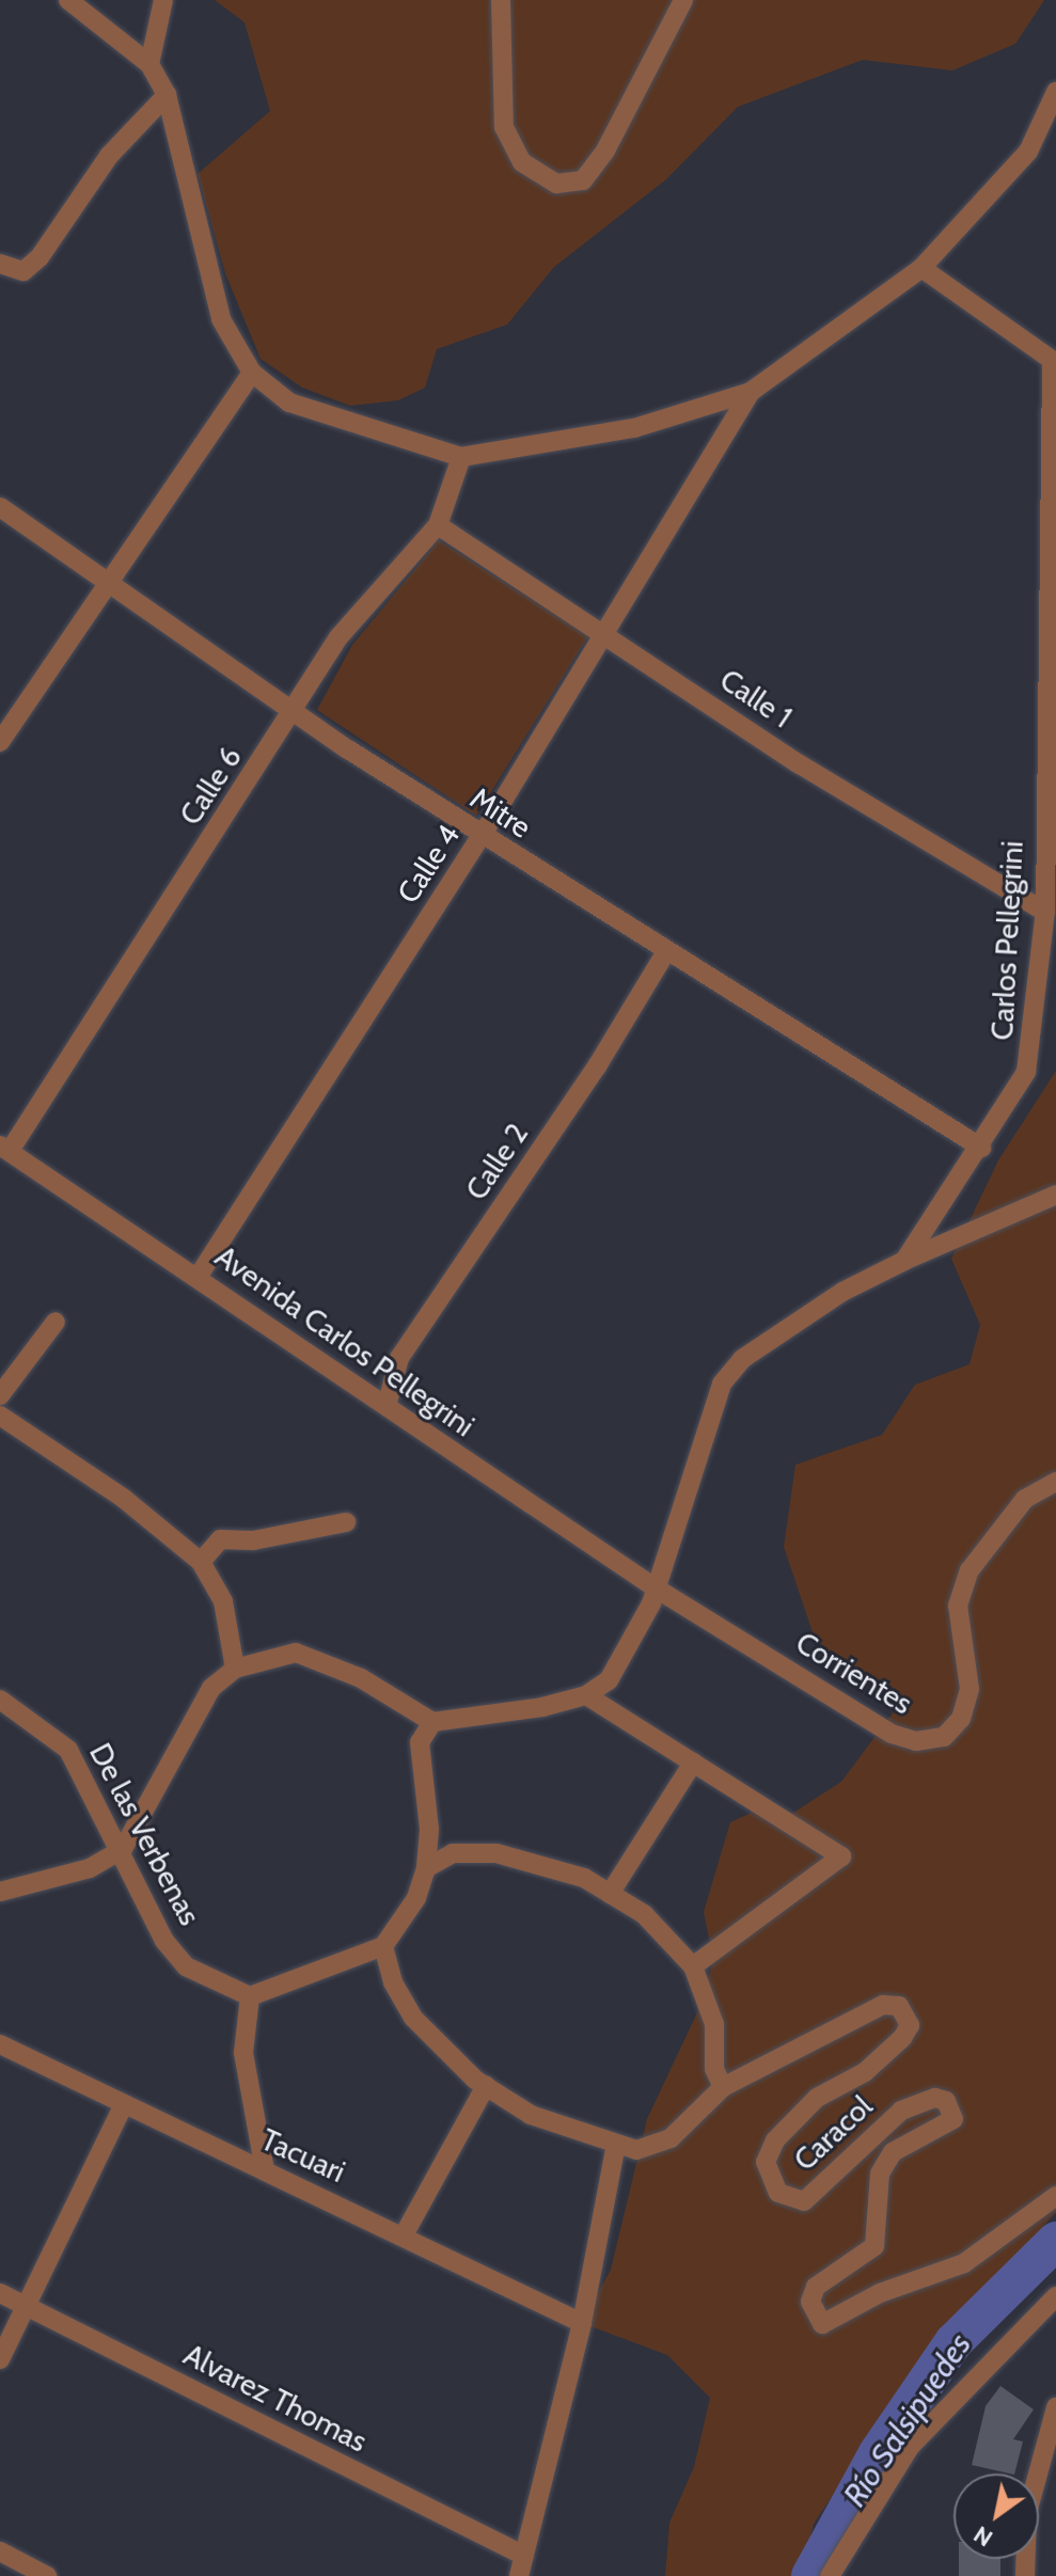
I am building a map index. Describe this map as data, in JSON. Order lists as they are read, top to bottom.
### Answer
{
  "streets": {
    "street": [
      "Calle 1",
      "Calle 6",
      "Mitre",
      "Calle 4",
      "Carlos Pellegrini",
      "Calle 2",
      "Avenida Carlos Pellegrini",
      "Corrientes",
      "De las Verbenas",
      "Caracol",
      "Tacuari",
      "Alvarez Thomas"
    ]
  },
  "crossings": [
    ["Calle 1", "Calle 6"],
    ["Calle 1", "Calle 4"],
    ["Calle 1", "Carlos Pellegrini"],
    ["Calle 6", "Mitre"],
    ["Calle 6", "Avenida Carlos Pellegrini"],
    ["Mitre", "Calle 4"],
    ["Mitre", "Carlos Pellegrini"],
    ["Mitre", "Calle 2"],
    ["Calle 4", "Avenida Carlos Pellegrini"],
    ["Carlos Pellegrini", "Avenida Carlos Pellegrini"],
    ["Carlos Pellegrini", "Corrientes"],
    ["Calle 2", "Avenida Carlos Pellegrini"],
    ["Avenida Carlos Pellegrini", "Corrientes"]
  ],
  "water": ["Río Salsipuedes"],
  "north": "bottom left"
}
